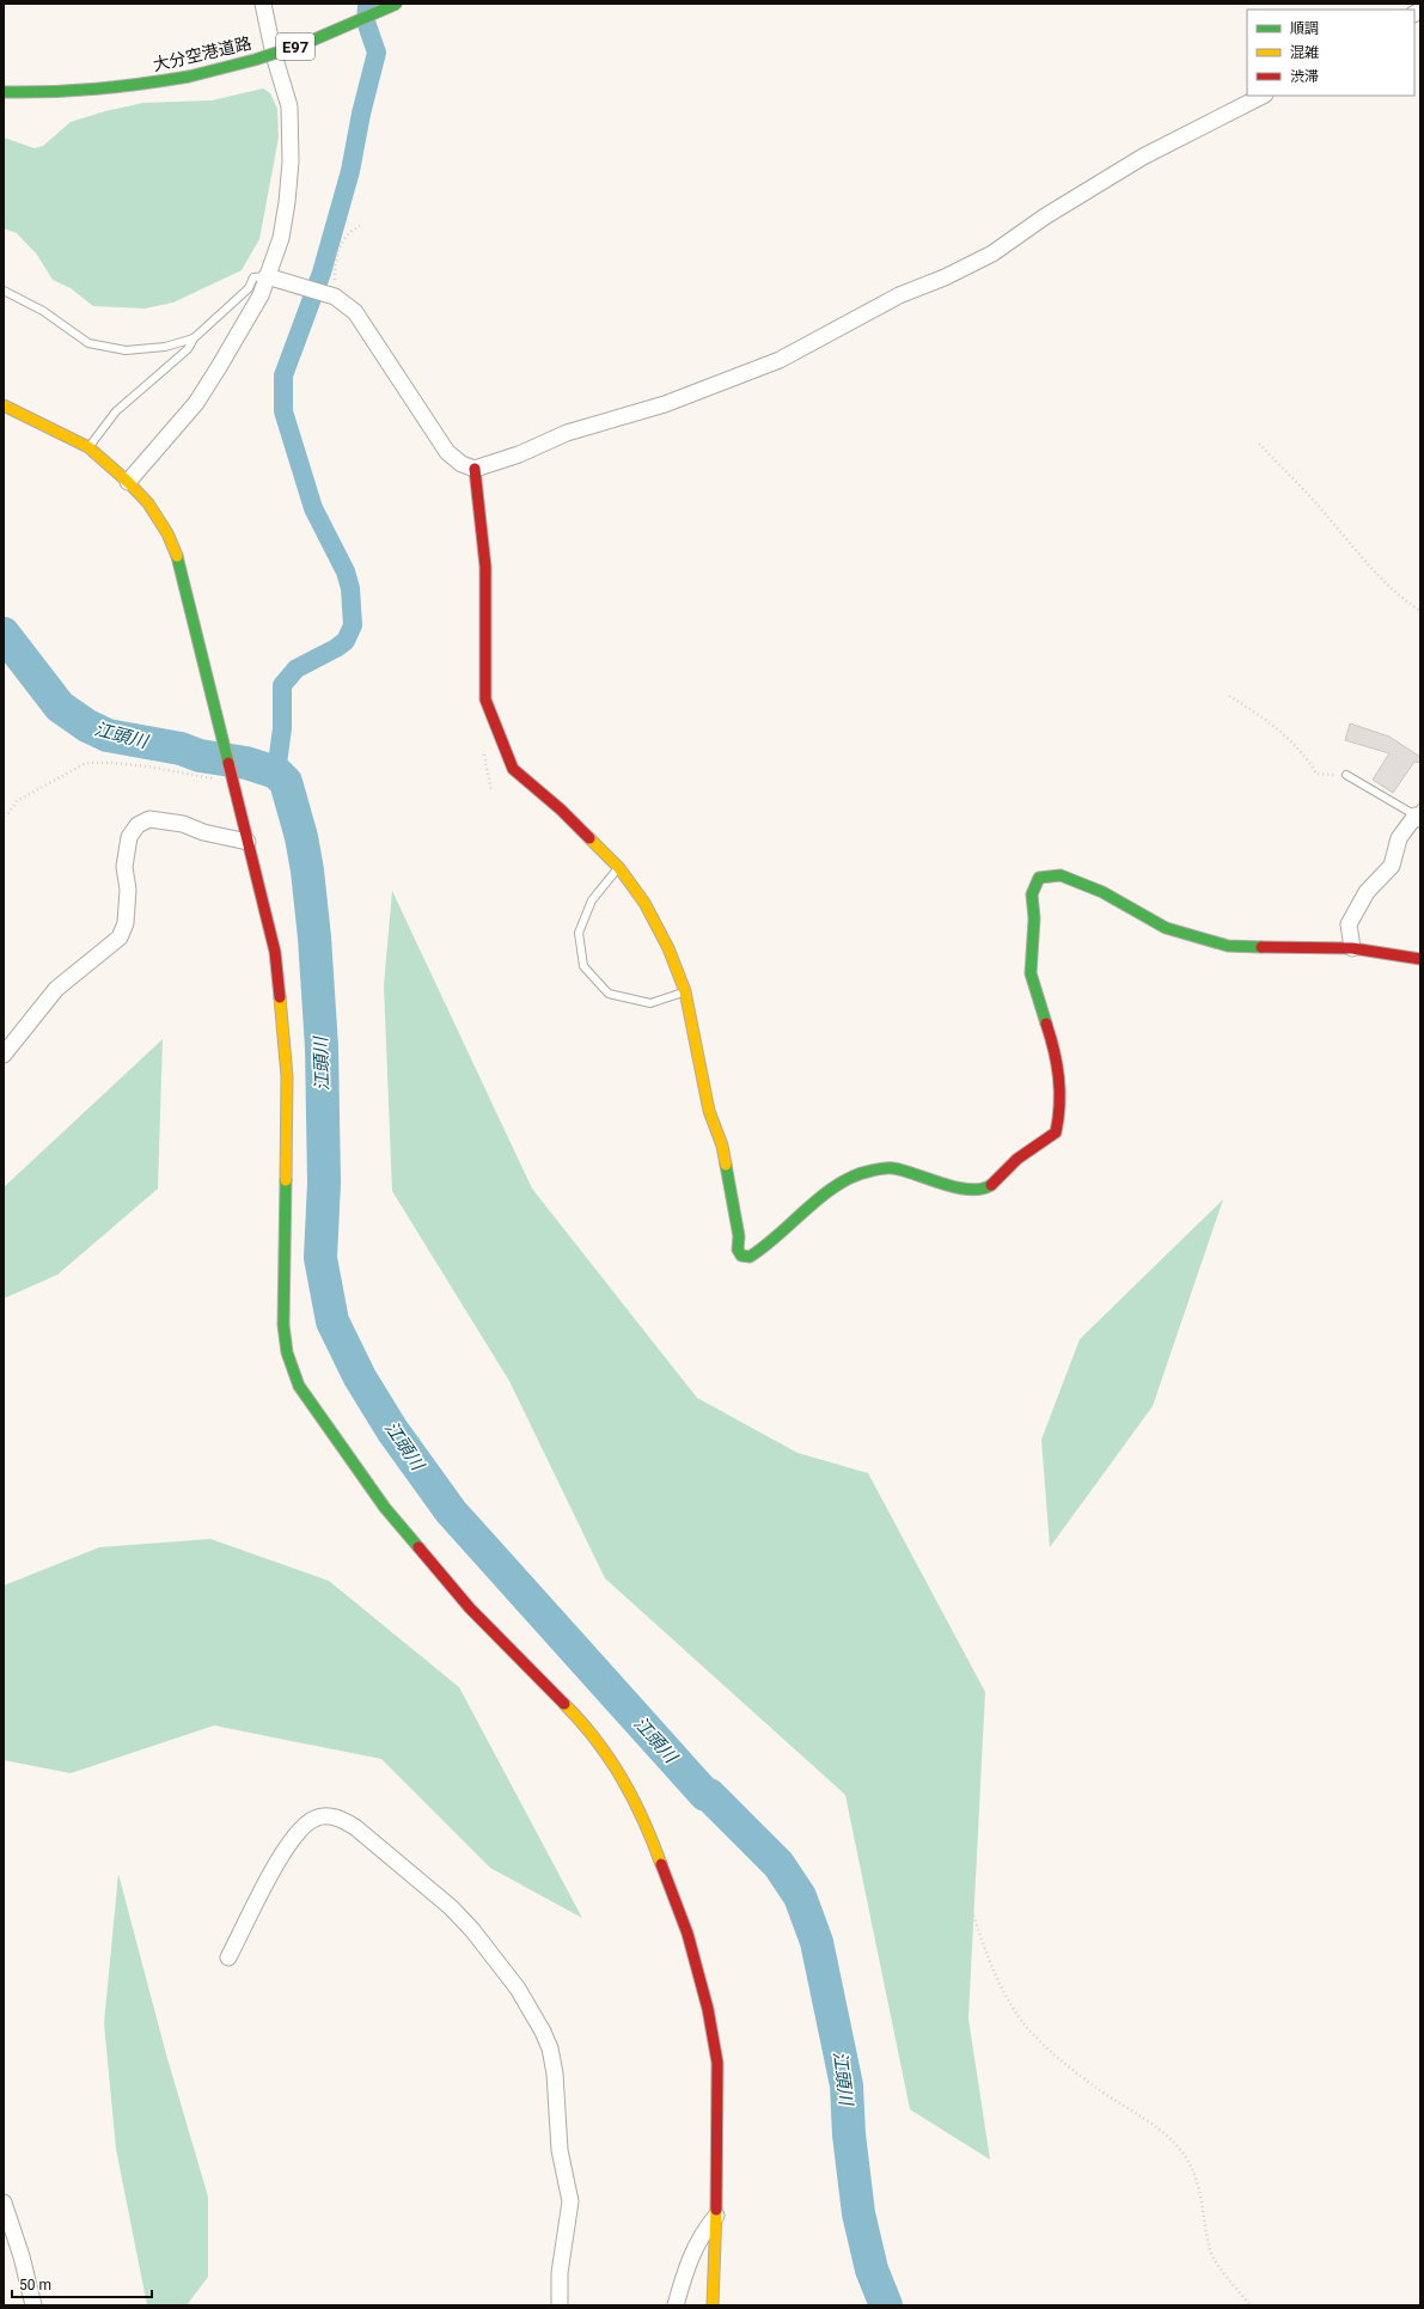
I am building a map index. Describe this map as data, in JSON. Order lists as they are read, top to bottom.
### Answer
{
  "streets": {
    "main road": ["E97", "大分空港道路"]
  },
  "water": ["江頭川"],
  "legend": ["順調", "混雑", "渋滞"],
  "scale_bar": "50 m"
}
